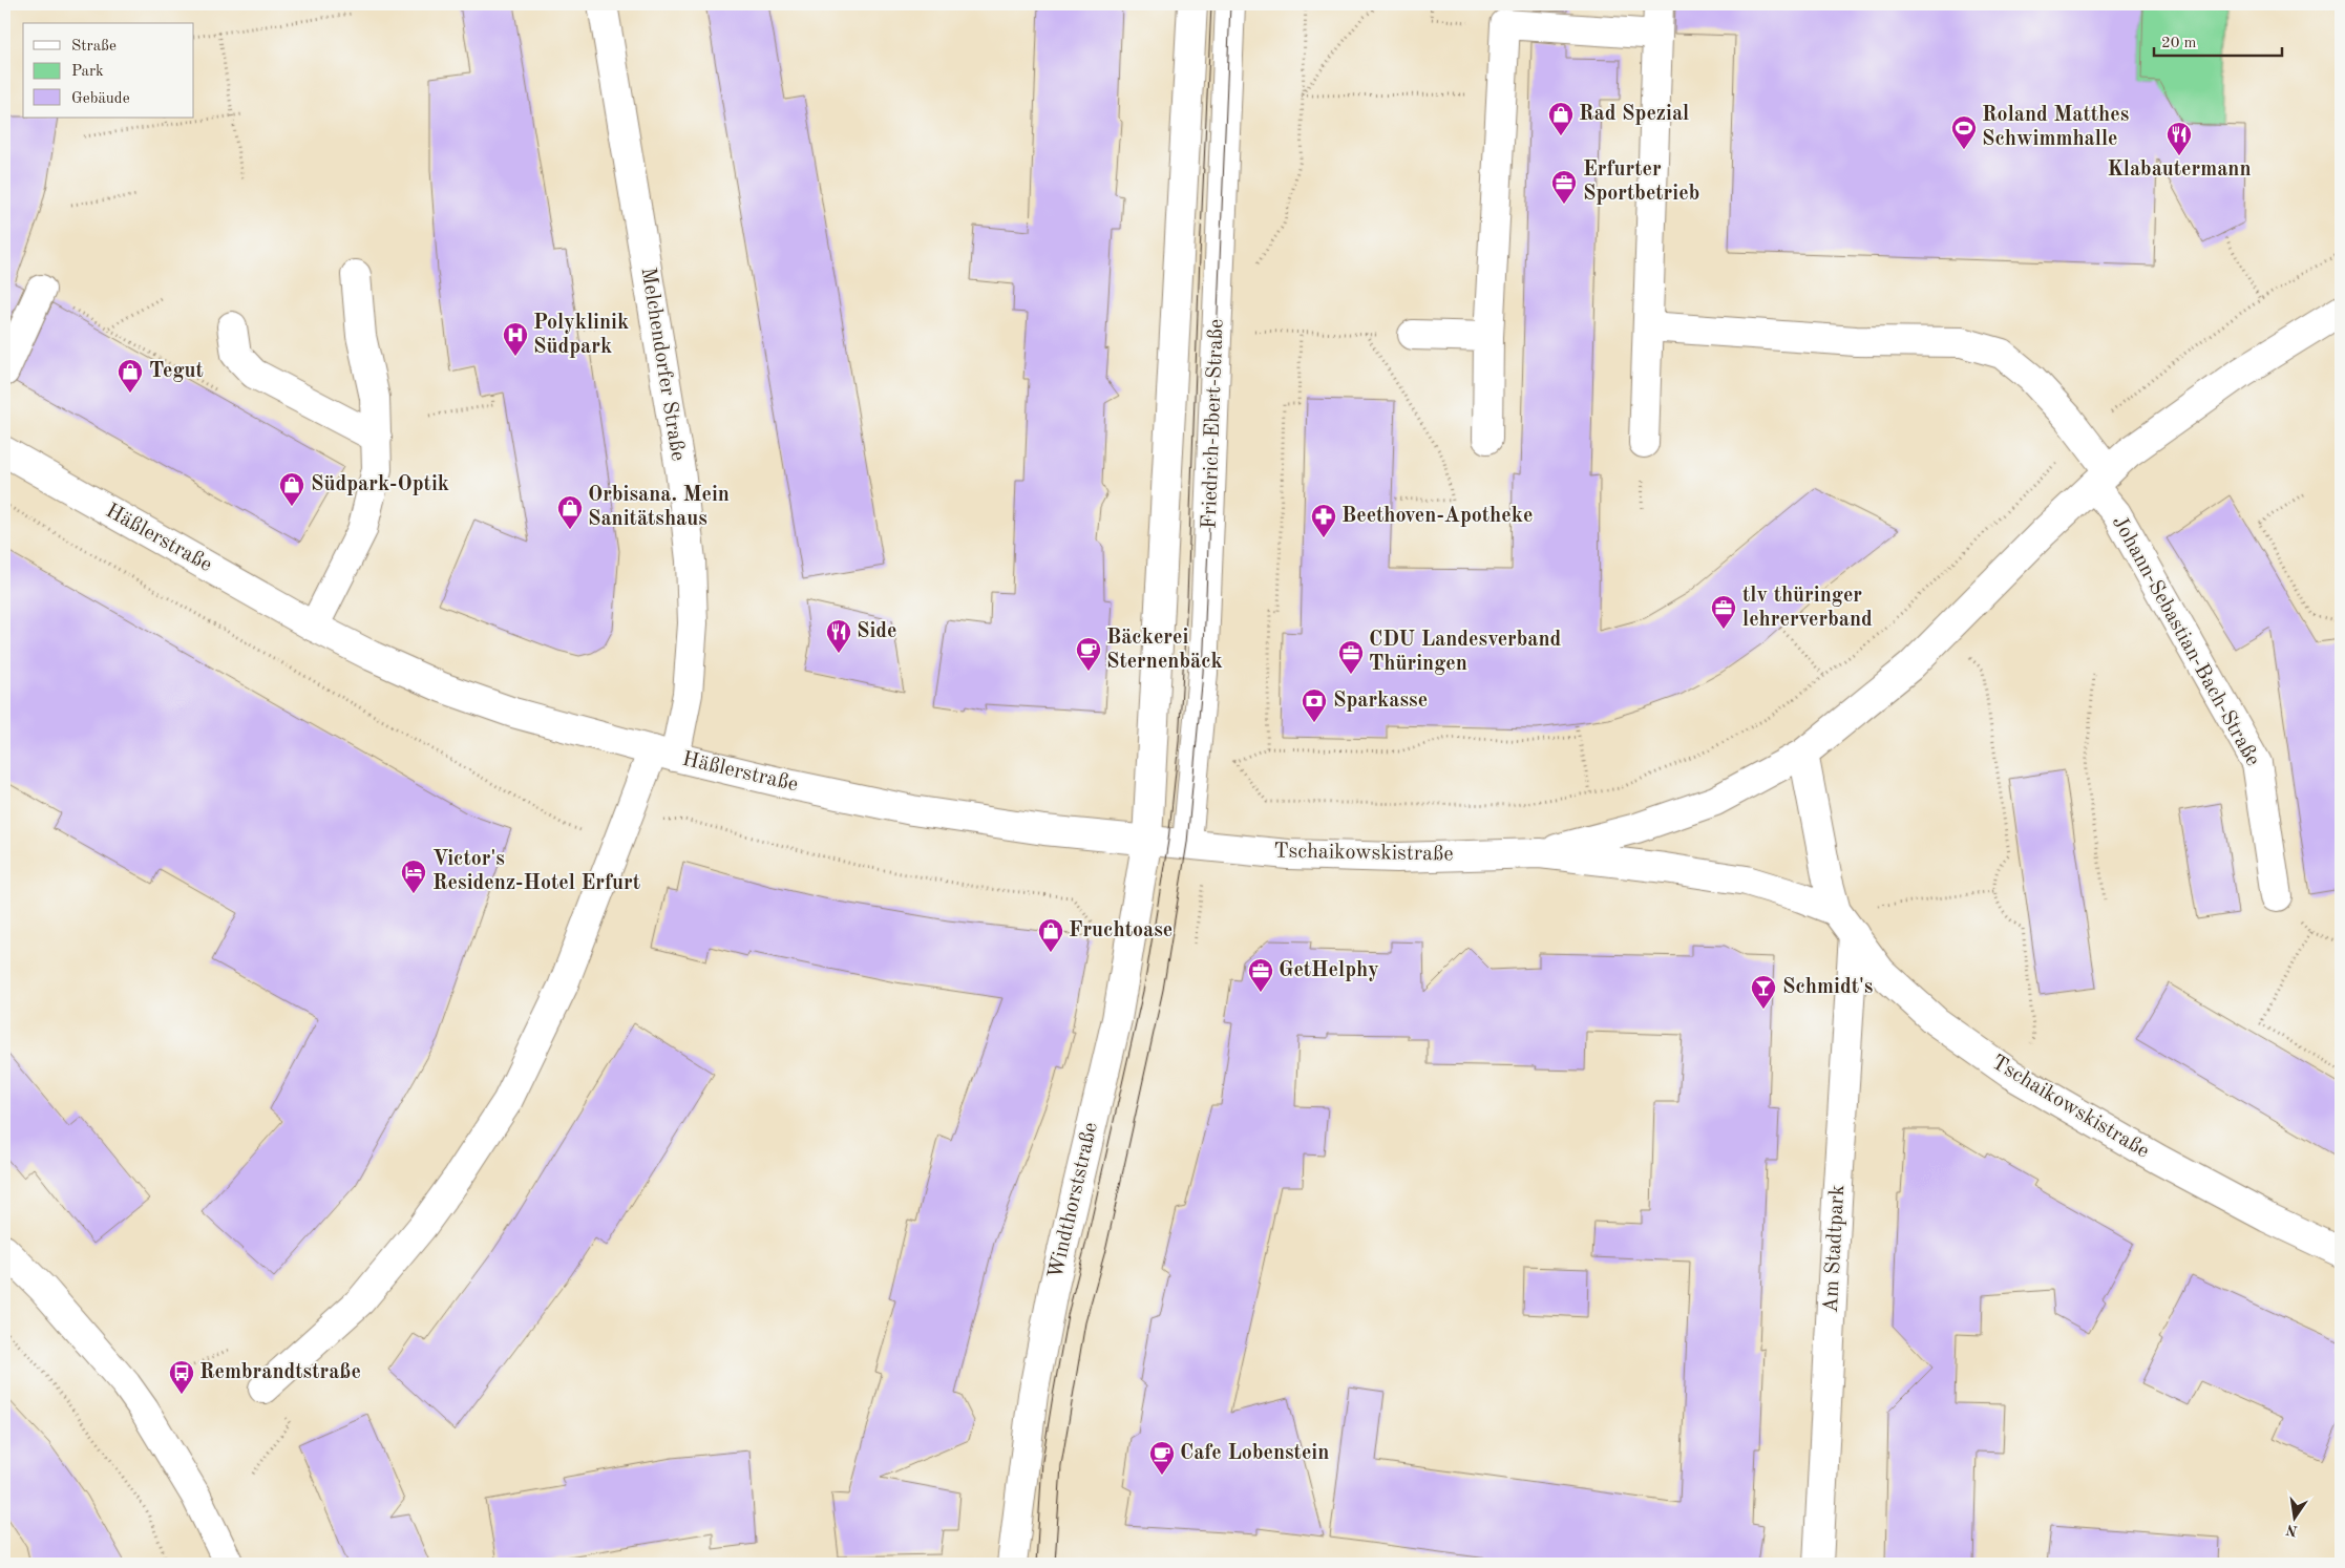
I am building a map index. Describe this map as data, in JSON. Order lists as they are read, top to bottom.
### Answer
{
  "streets": {
    "street": [
      "Melchendorfer Straße",
      "Friedrich-Ebert-Straße",
      "Häßlerstraße",
      "Johann-Sebastian-Bach-Straße",
      "Tschaikowskistraße",
      "Windthorststraße",
      "Am Stadtpark"
    ]
  },
  "crossings": [
    ["Melchendorfer Straße", "Häßlerstraße"],
    ["Friedrich-Ebert-Straße", "Häßlerstraße"],
    ["Friedrich-Ebert-Straße", "Tschaikowskistraße"],
    ["Friedrich-Ebert-Straße", "Windthorststraße"],
    ["Häßlerstraße", "Tschaikowskistraße"],
    ["Häßlerstraße", "Windthorststraße"],
    ["Tschaikowskistraße", "Am Stadtpark"]
  ],
  "places": {
    "shop": [
      "Rad Spezial",
      "Tegut",
      "Südpark-Optik",
      "Orbisana. Mein Sanitätshaus",
      "Fruchtoase"
    ],
    "sports": ["Roland Matthes Schwimmhalle"],
    "restaurant": ["Klabautermann", "Side"],
    "office": [
      "Erfurter Sportbetrieb",
      "tlv thüringer lehrerverband",
      "CDU Landesverband Thüringen",
      "GetHelphy"
    ],
    "hospital": ["Polyklinik Südpark"],
    "pharmacy": ["Beethoven-Apotheke"],
    "cafe": ["Bäckerei Sternenbäck", "Cafe Lobenstein"],
    "bank": ["Sparkasse"],
    "hotel": ["Victor's Residenz-Hotel Erfurt"],
    "bar": ["Schmidt's"],
    "bus stop": ["Rembrandtstraße"]
  },
  "legend": ["Straße", "Park", "Gebäude"],
  "scale_bar": "20 m",
  "north": "bottom"
}
